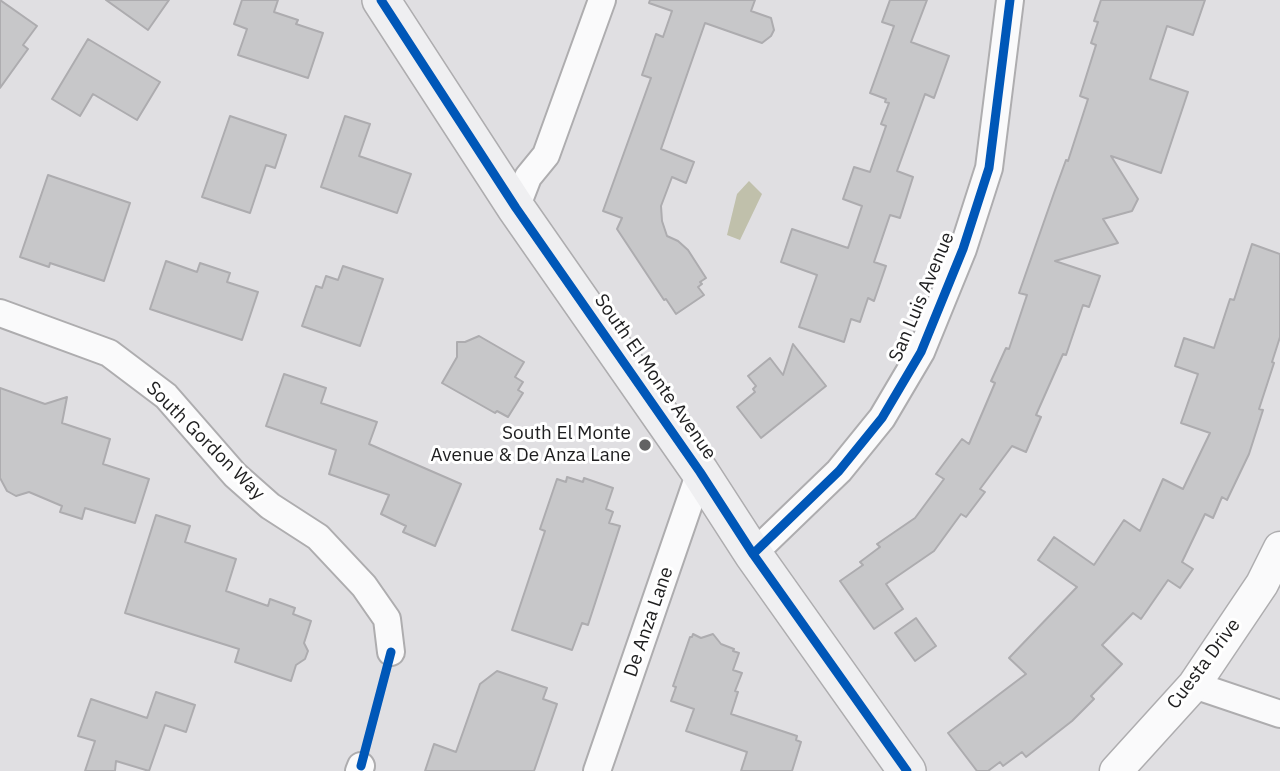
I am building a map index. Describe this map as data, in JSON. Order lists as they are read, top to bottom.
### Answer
{
  "streets": {
    "main road": ["South El Monte Avenue"],
    "street": [
      "San Luis Avenue",
      "South Gordon Way",
      "De Anza Lane",
      "Cuesta Drive"
    ]
  },
  "crossings": [
    ["San Luis Avenue", "South El Monte Avenue"],
    ["South El Monte Avenue", "De Anza Lane"]
  ],
  "places": ["South El Monte Avenue & De Anza Lane"]
}
